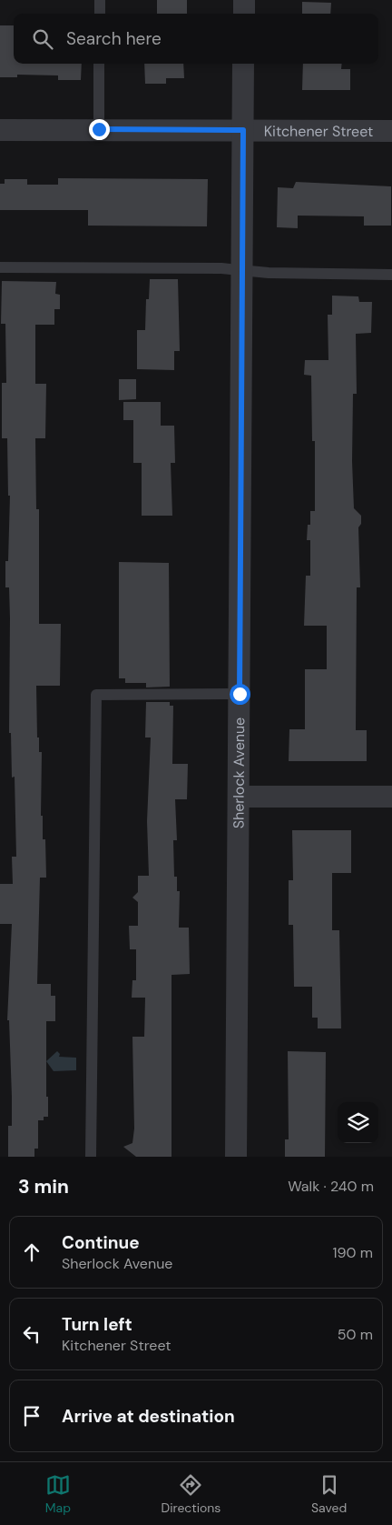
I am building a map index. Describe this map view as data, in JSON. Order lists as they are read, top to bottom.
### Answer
{
  "streets": {
    "street": ["Kitchener Street", "Sherlock Avenue"]
  },
  "crossings": [
    ["Kitchener Street", "Sherlock Avenue"]
  ],
  "page": {
    "search": "Search here",
    "heading": ["3 min", "Walk · 240 m"],
    "list": [
      ["Continue", "Sherlock Avenue", "190 m"],
      ["Turn left", "Kitchener Street", "50 m"],
      "Arrive at destination"
    ],
    "nav": ["Map", "Directions", "Saved"]
  }
}
